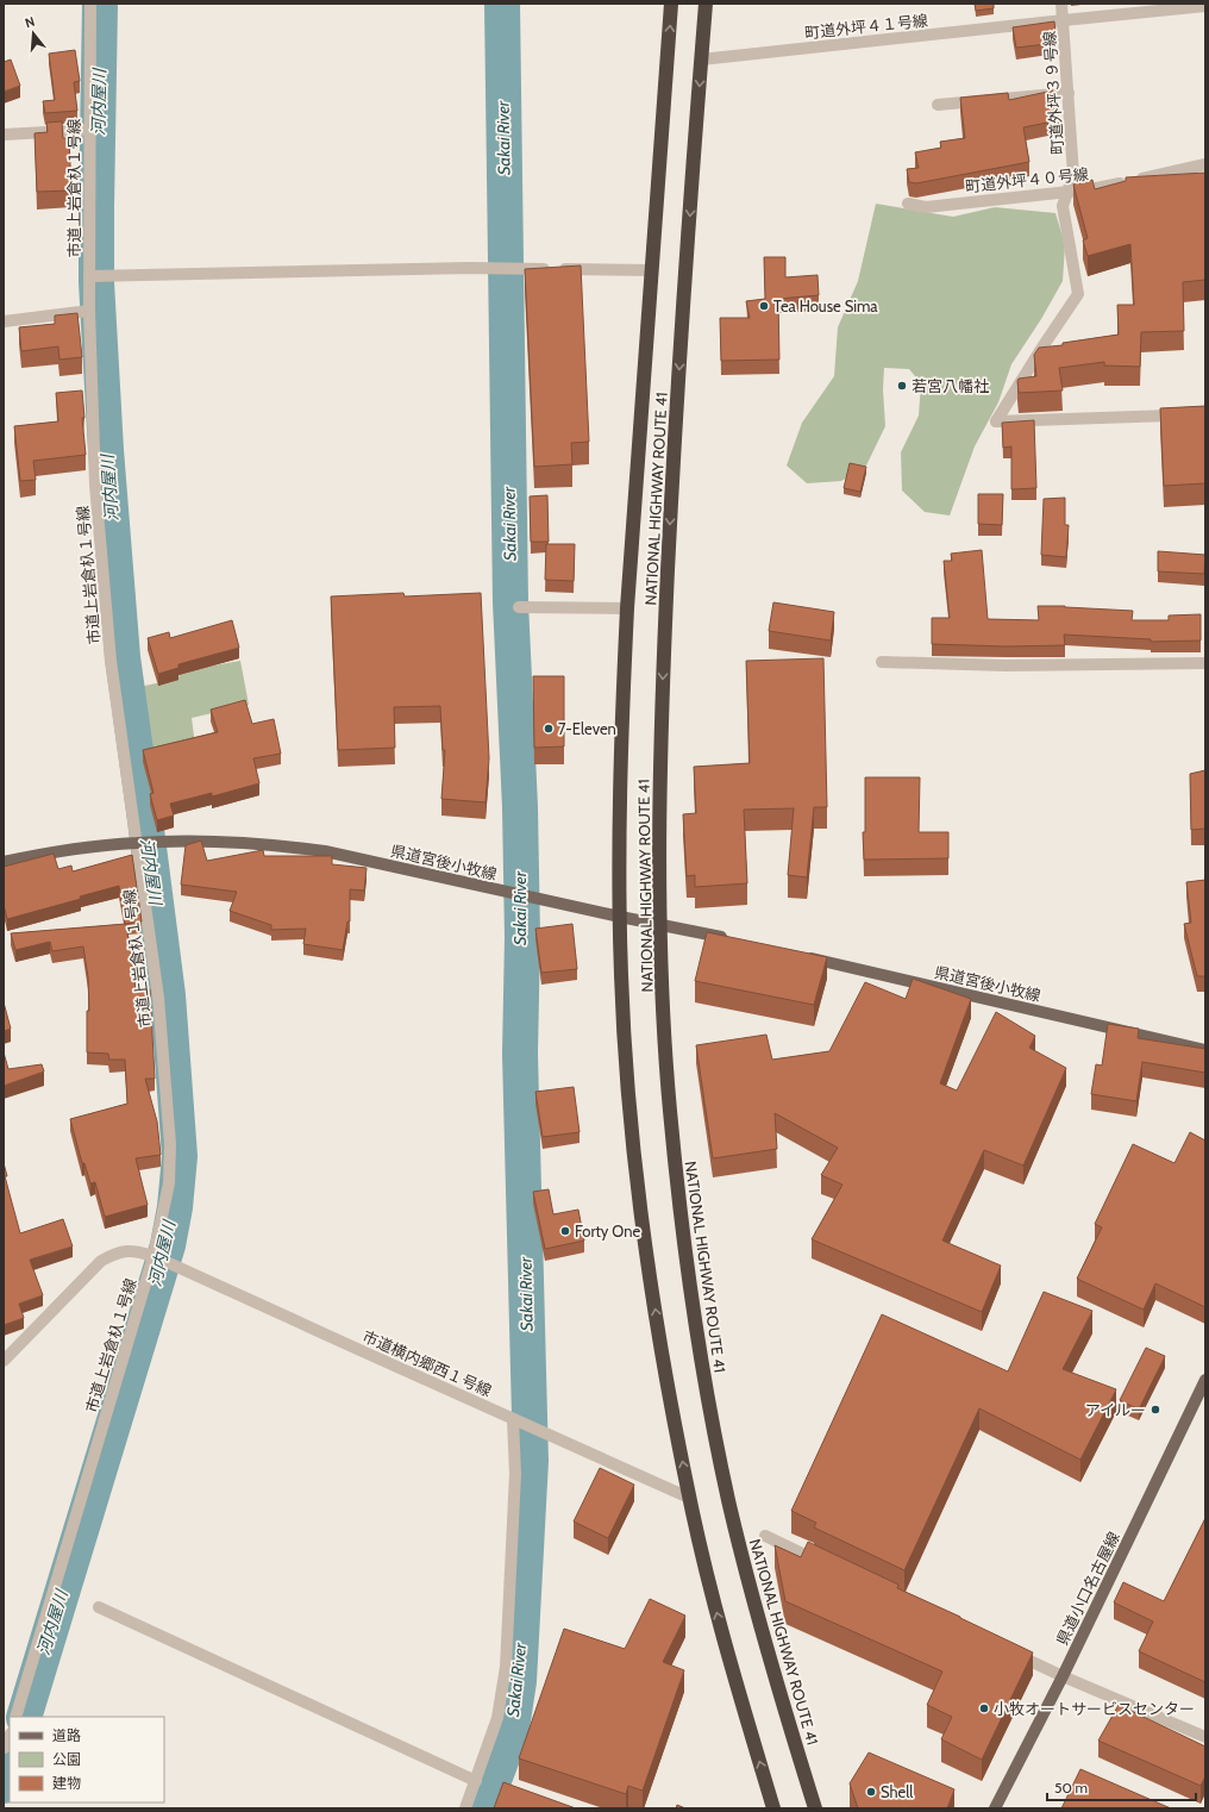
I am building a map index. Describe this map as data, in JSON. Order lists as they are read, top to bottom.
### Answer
{
  "streets": {
    "highway": ["NATIONAL HIGHWAY ROUTE 41"],
    "main road": ["県道宮後小牧線", "県道小口名古屋線"],
    "street": [
      "町道外坪４１号線",
      "町道外坪３９号線",
      "町道外坪４０号線",
      "市道上岩倉杁１号線",
      "市道横内郷西１号線"
    ]
  },
  "crossings": [
    ["町道外坪４１号線", "町道外坪３９号線"],
    ["町道外坪４１号線", "NATIONAL HIGHWAY ROUTE 41"],
    ["町道外坪３９号線", "町道外坪４０号線"],
    ["市道上岩倉杁１号線", "県道宮後小牧線"],
    ["市道上岩倉杁１号線", "市道横内郷西１号線"],
    ["NATIONAL HIGHWAY ROUTE 41", "県道宮後小牧線"],
    ["NATIONAL HIGHWAY ROUTE 41", "市道横内郷西１号線"]
  ],
  "water": ["河内屋川", "Sakai River"],
  "places": [
    "Tea House Sima",
    "若宮八幡社",
    "7-Eleven",
    "Forty One",
    "アイルー",
    "小牧オートサービスセンター",
    "Shell"
  ],
  "legend": ["道路", "公園", "建物"],
  "scale_bar": "50 m",
  "north": "top"
}
